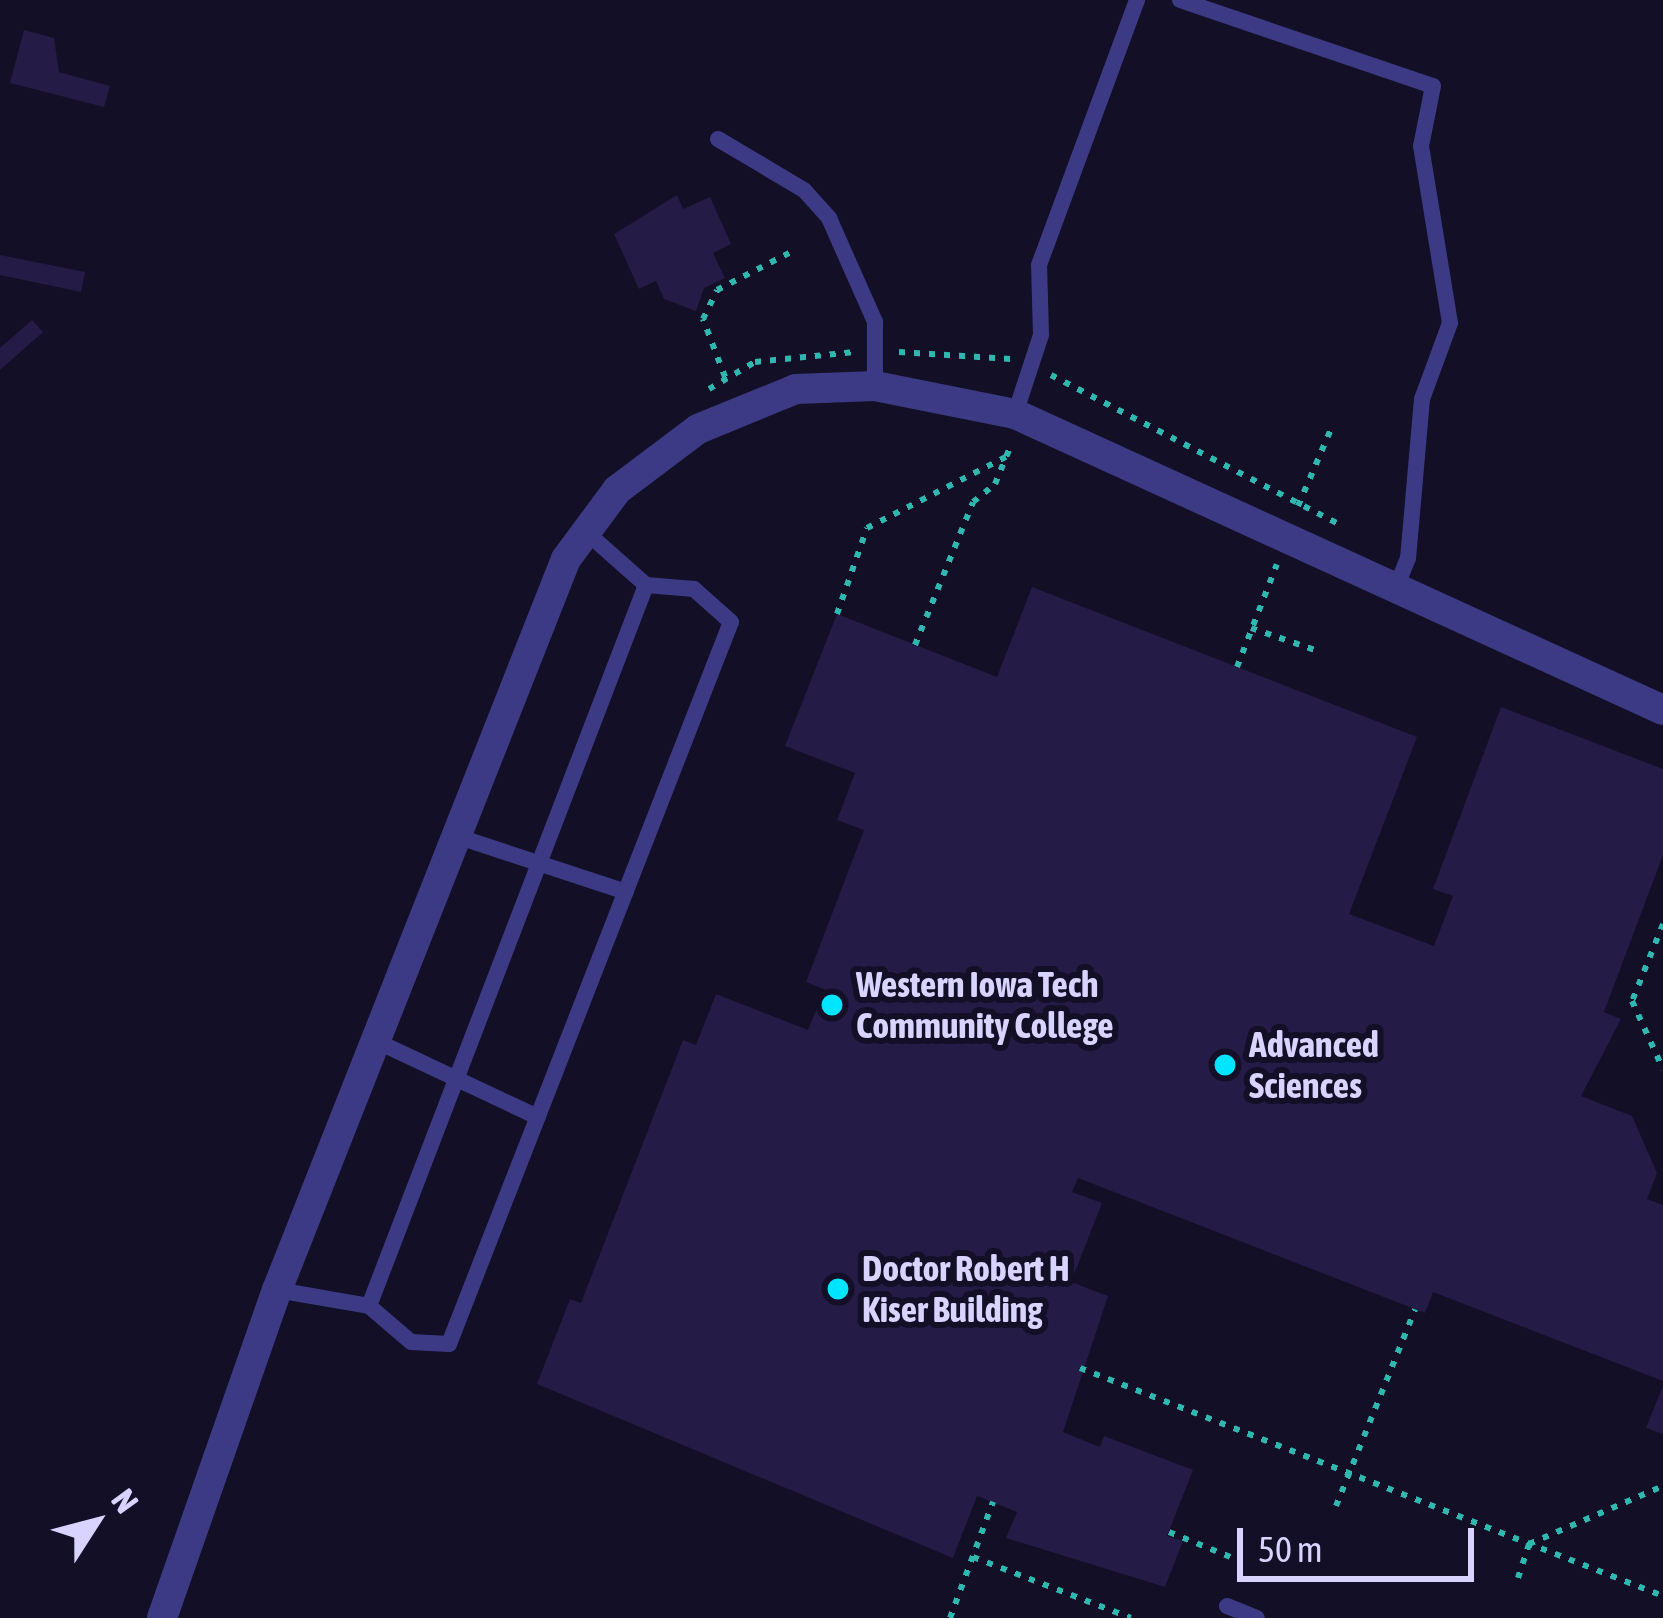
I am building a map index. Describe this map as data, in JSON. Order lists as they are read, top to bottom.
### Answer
{
  "places": ["Western Iowa Tech Community College", "Advanced Sciences", "Doctor Robert H Kiser Building"],
  "scale_bar": "50 m",
  "north": "top right"
}
